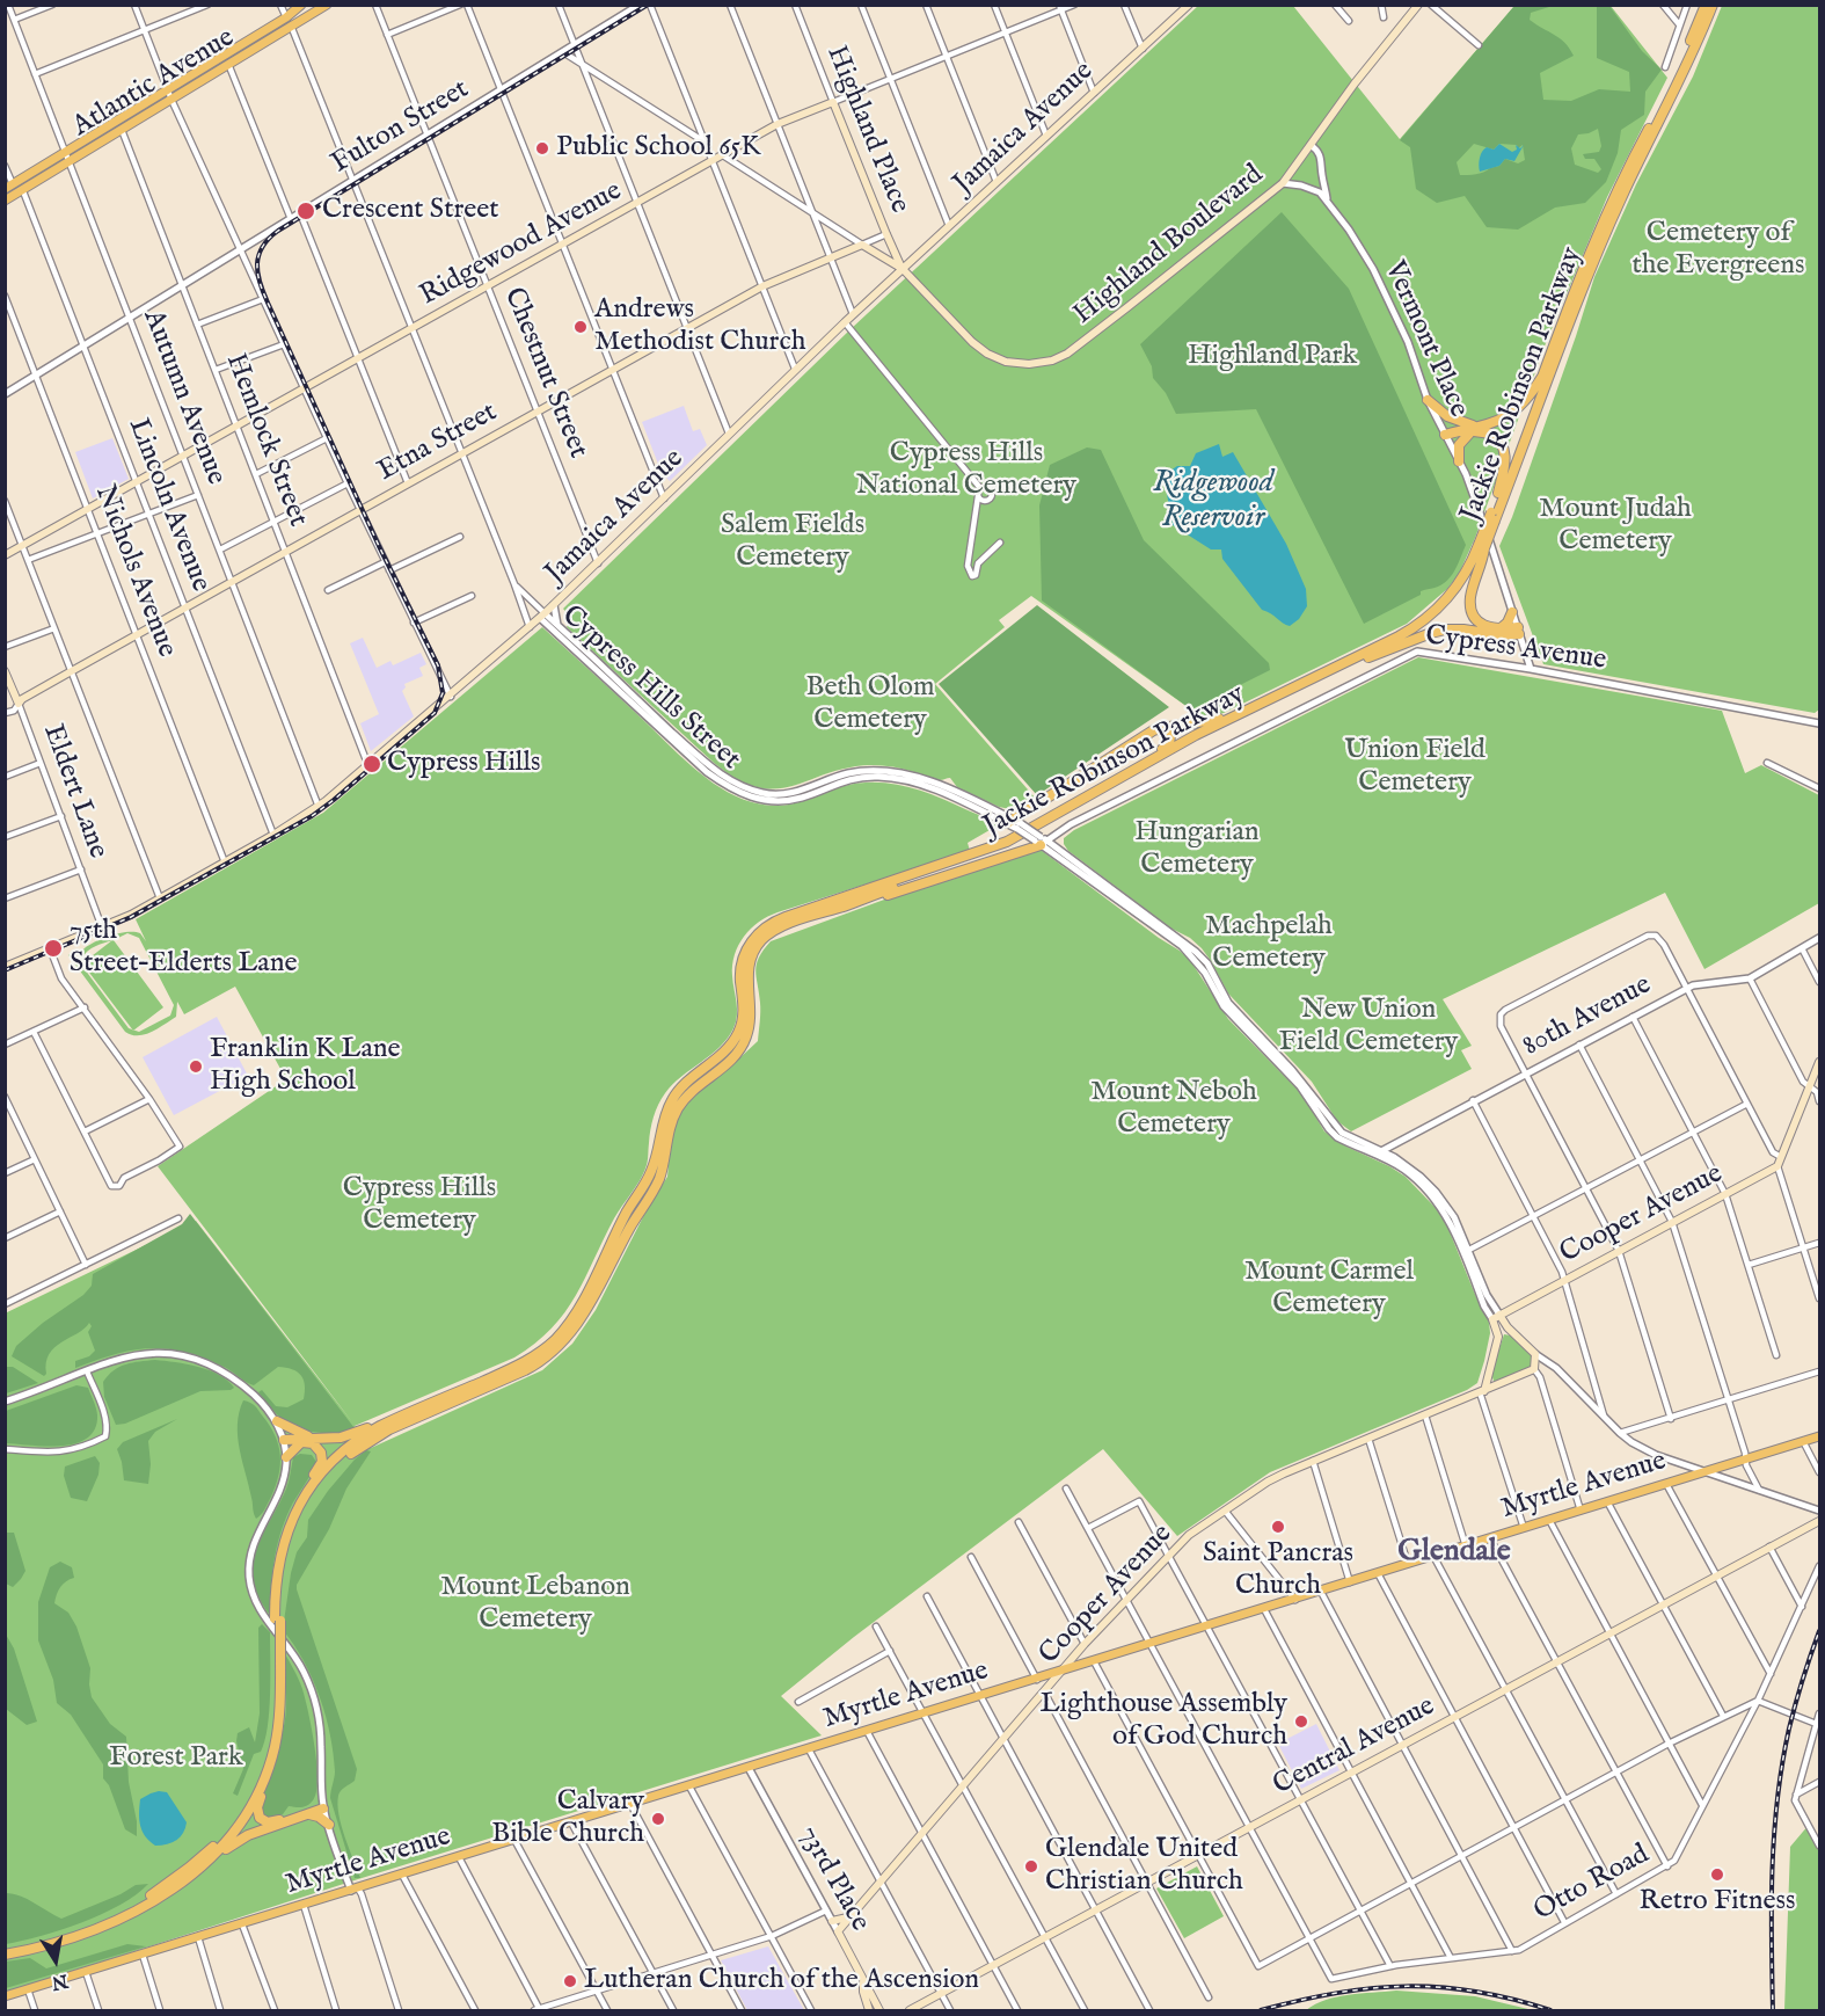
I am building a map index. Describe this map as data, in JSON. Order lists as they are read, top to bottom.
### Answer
{
  "streets": {
    "highway": ["Jackie Robinson Parkway"],
    "main road": [
      "Atlantic Avenue",
      "Jamaica Avenue",
      "Highland Place",
      "Ridgewood Avenue",
      "Highland Boulevard",
      "Etna Street",
      "Cypress Hills Street",
      "Eldert Lane",
      "Cooper Avenue",
      "Myrtle Avenue",
      "Central Avenue",
      "73rd Place"
    ],
    "street": [
      "Fulton Street",
      "Vermont Place",
      "Chestnut Street",
      "Autumn Avenue",
      "Hemlock Street",
      "Lincoln Avenue",
      "Nichols Avenue",
      "Cypress Avenue",
      "80th Avenue",
      "Otto Road"
    ]
  },
  "crossings": [
    ["Atlantic Avenue", "Autumn Avenue"],
    ["Atlantic Avenue", "Hemlock Street"],
    ["Atlantic Avenue", "Lincoln Avenue"],
    ["Fulton Street", "Chestnut Street"],
    ["Fulton Street", "Autumn Avenue"],
    ["Fulton Street", "Hemlock Street"],
    ["Fulton Street", "Lincoln Avenue"],
    ["Fulton Street", "Nichols Avenue"],
    ["Jamaica Avenue", "Highland Place"],
    ["Jamaica Avenue", "Highland Boulevard"],
    ["Jamaica Avenue", "Chestnut Street"],
    ["Jamaica Avenue", "Autumn Avenue"],
    ["Jamaica Avenue", "Hemlock Street"],
    ["Jamaica Avenue", "Lincoln Avenue"],
    ["Jamaica Avenue", "Nichols Avenue"],
    ["Jamaica Avenue", "Cypress Hills Street"],
    ["Jamaica Avenue", "Eldert Lane"],
    ["Highland Place", "Ridgewood Avenue"],
    ["Highland Place", "Highland Boulevard"],
    ["Highland Place", "Etna Street"],
    ["Ridgewood Avenue", "Chestnut Street"],
    ["Ridgewood Avenue", "Autumn Avenue"],
    ["Ridgewood Avenue", "Hemlock Street"],
    ["Ridgewood Avenue", "Lincoln Avenue"],
    ["Ridgewood Avenue", "Nichols Avenue"],
    ["Vermont Place", "Cypress Avenue"],
    ["Chestnut Street", "Etna Street"],
    ["Autumn Avenue", "Etna Street"],
    ["Hemlock Street", "Etna Street"],
    ["Etna Street", "Lincoln Avenue"],
    ["Etna Street", "Nichols Avenue"],
    ["Etna Street", "Eldert Lane"],
    ["Cypress Avenue", "Cypress Hills Street"],
    ["Cypress Hills Street", "80th Avenue"],
    ["Cypress Hills Street", "Cooper Avenue"],
    ["Cypress Hills Street", "Myrtle Avenue"],
    ["Cooper Avenue", "Myrtle Avenue"],
    ["Cooper Avenue", "73rd Place"],
    ["Myrtle Avenue", "73rd Place"]
  ],
  "districts": ["Glendale"],
  "water": ["Ridgewood Reservoir"],
  "parks": [
    "Cemetery of the Evergreens",
    "Highland Park",
    "Cypress Hills National Cemetery",
    "Mount Judah Cemetery",
    "Salem Fields Cemetery",
    "Beth Olom Cemetery",
    "Union Field Cemetery",
    "Hungarian Cemetery",
    "Machpelah Cemetery",
    "New Union Field Cemetery",
    "Mount Neboh Cemetery",
    "Cypress Hills Cemetery",
    "Mount Carmel Cemetery",
    "Mount Lebanon Cemetery",
    "Forest Park"
  ],
  "places": [
    "Public School 65K",
    "Crescent Street",
    "Andrews Methodist Church",
    "Cypress Hills",
    "75th Street–Elderts Lane",
    "Franklin K Lane High School",
    "Saint Pancras Church",
    "Lighthouse Assembly of God Church",
    "Calvary Bible Church",
    "Glendale United Christian Church",
    "Retro Fitness",
    "Lutheran Church of the Ascension"
  ],
  "north": "bottom"
}
